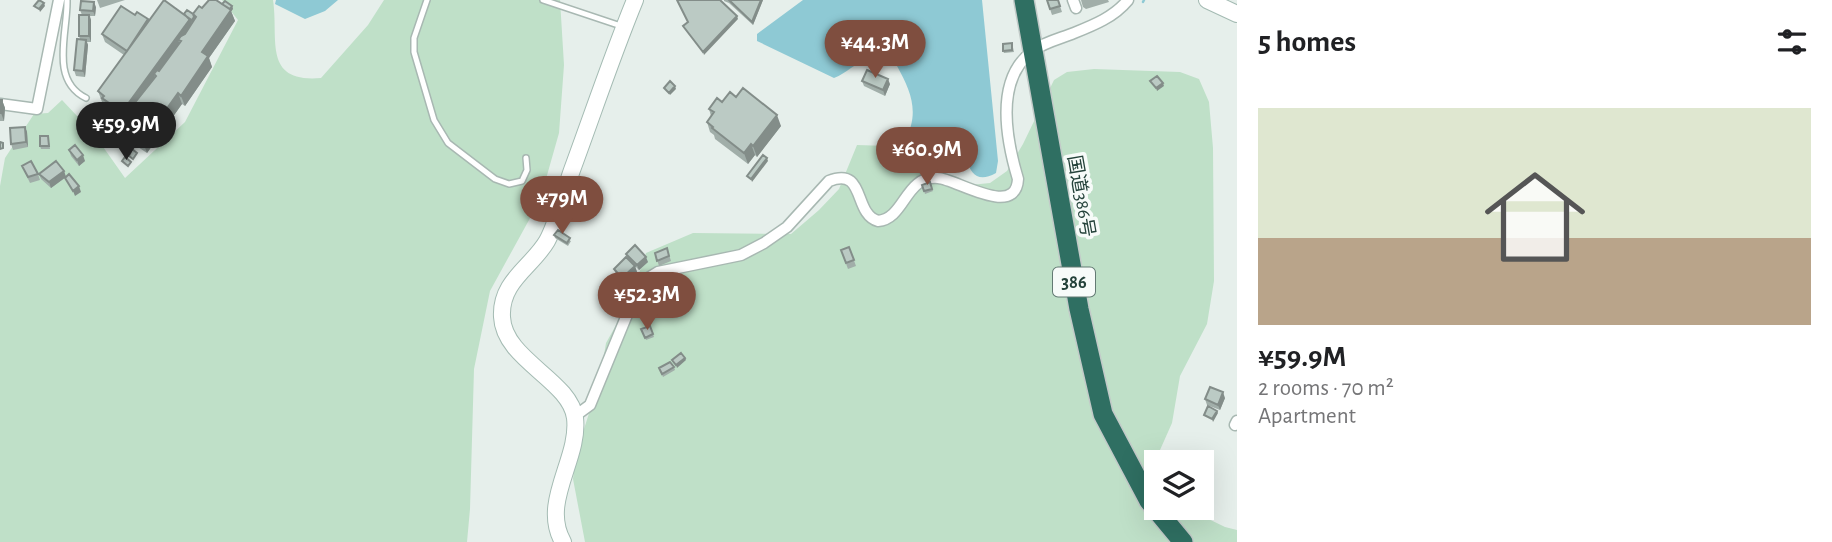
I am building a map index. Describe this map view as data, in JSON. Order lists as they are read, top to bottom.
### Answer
{
  "streets": {
    "highway": ["国道386号", "386"]
  },
  "page": {
    "heading": "5 homes",
    "price": [
      "¥44.3M",
      "¥59.9M",
      "¥60.9M",
      "¥79M",
      "¥52.3M"
    ],
    "list": [
      {
        "name": "¥59.9M",
        "note": "2 rooms · 70 m² · Apartment"
      }
    ]
  }
}
